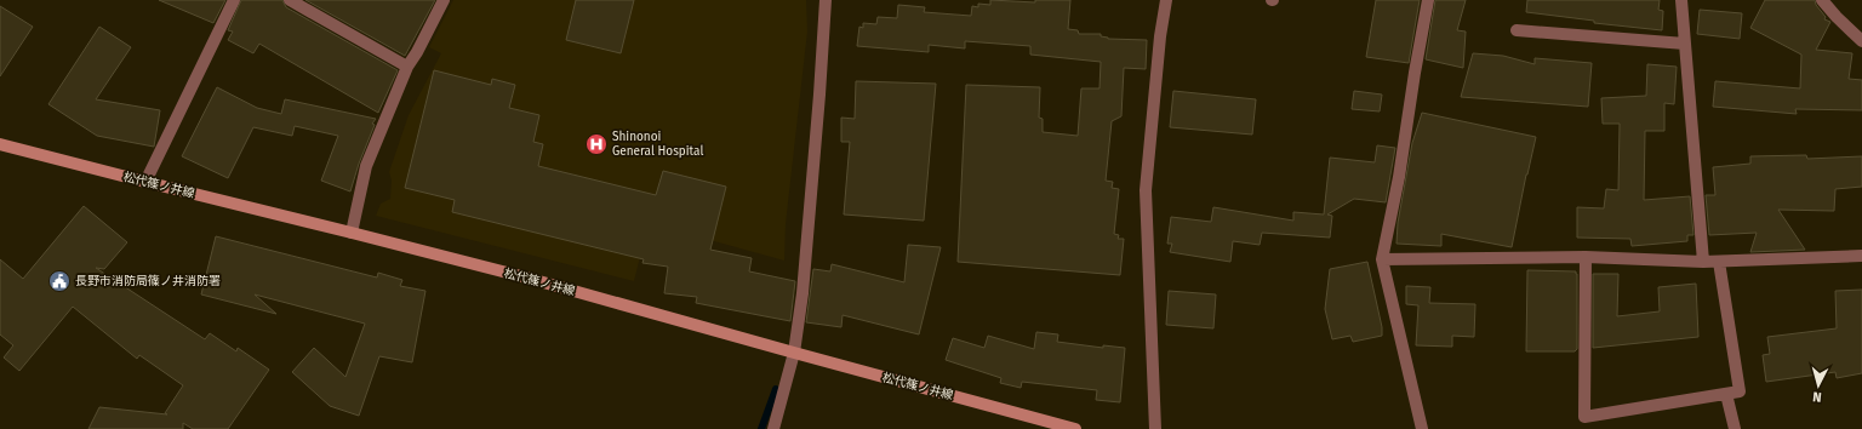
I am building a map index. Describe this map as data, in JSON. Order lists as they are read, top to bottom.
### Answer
{
  "streets": {
    "main road": ["松代篠ノ井線"]
  },
  "places": {
    "hospital": ["Shinonoi General Hospital"],
    "public building": ["長野市消防局篠ノ井消防署"]
  },
  "north": "bottom"
}
